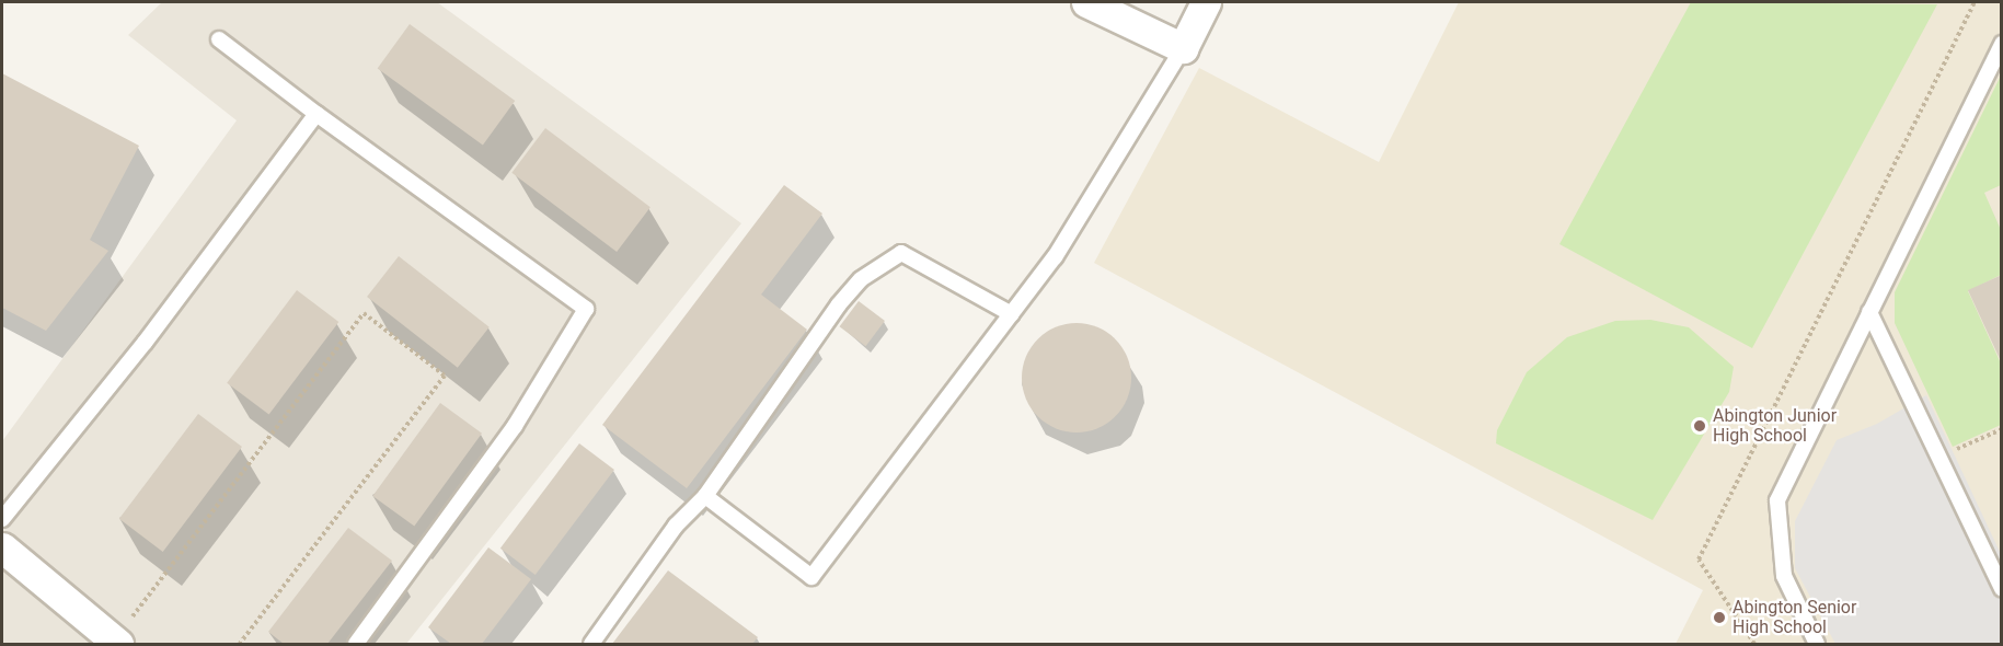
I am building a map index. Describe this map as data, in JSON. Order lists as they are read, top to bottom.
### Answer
{
  "places": ["Abington Junior High School", "Abington Senior High School"]
}
